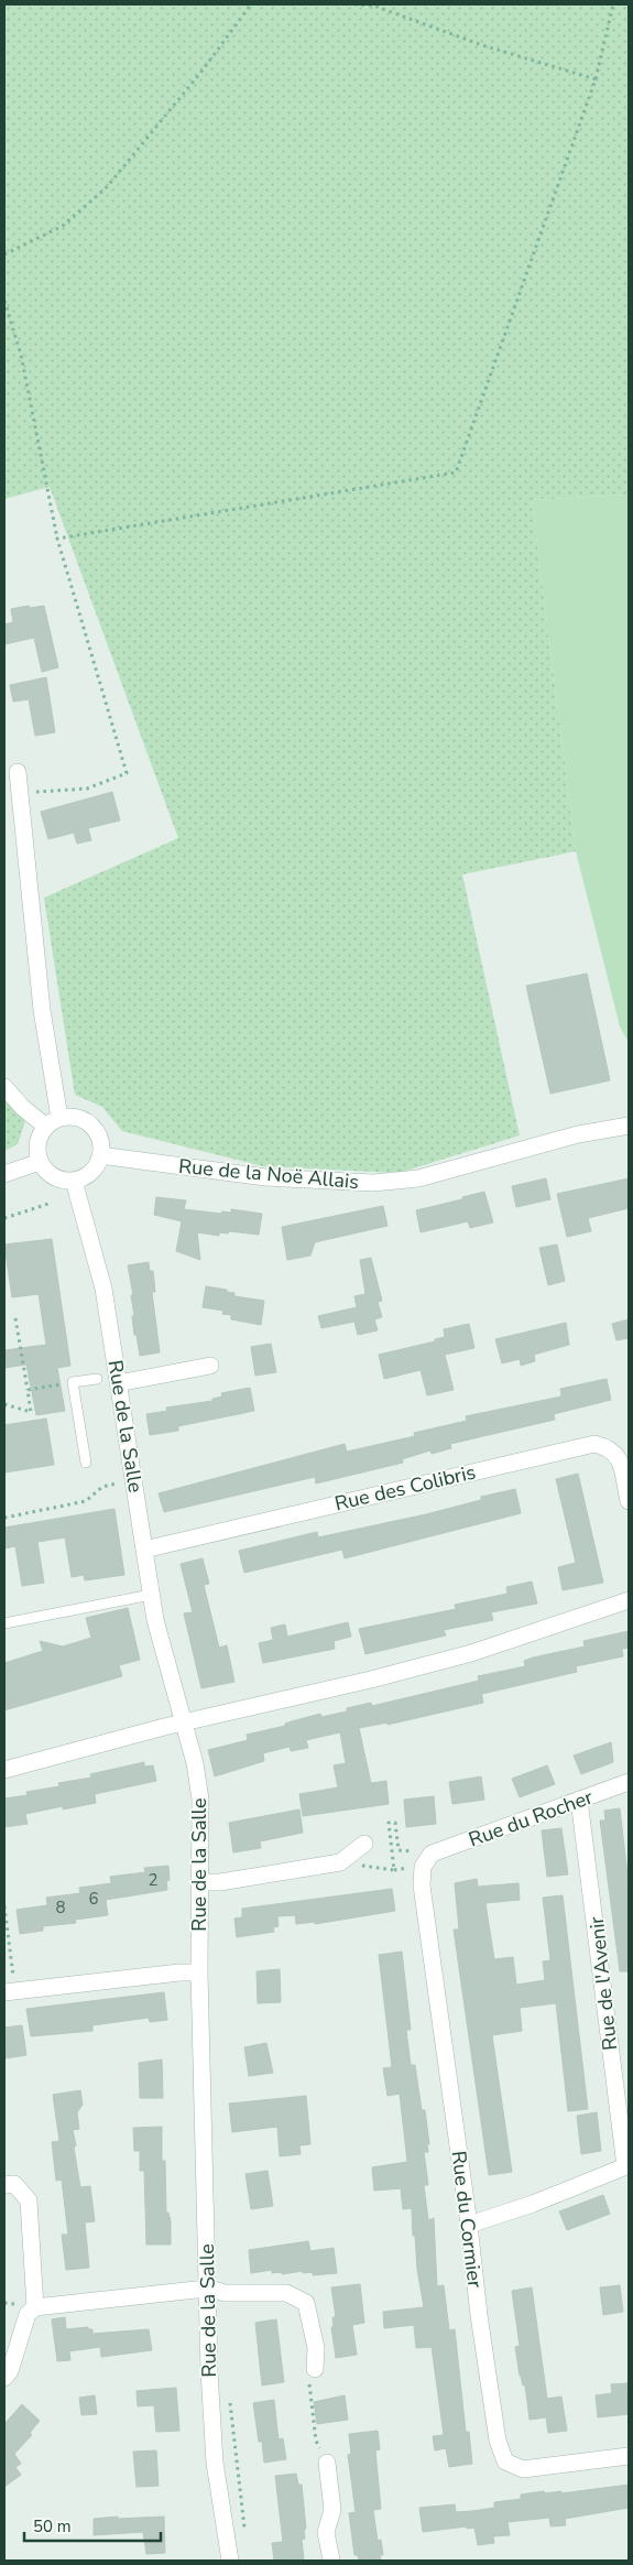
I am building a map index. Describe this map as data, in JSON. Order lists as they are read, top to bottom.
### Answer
{
  "streets": {
    "street": [
      "Rue de la Noë Allais",
      "Rue de la Salle",
      "Rue des Colibris",
      "Rue du Rocher",
      "Rue de l'Avenir",
      "Rue du Cormier"
    ]
  },
  "crossings": [
    ["Rue de la Noë Allais", "Rue de la Salle"],
    ["Rue de la Salle", "Rue des Colibris"],
    ["Rue du Rocher", "Rue de l'Avenir"],
    ["Rue du Rocher", "Rue du Cormier"]
  ],
  "house_numbers": ["2", "6", "8"],
  "scale_bar": "50 m"
}
